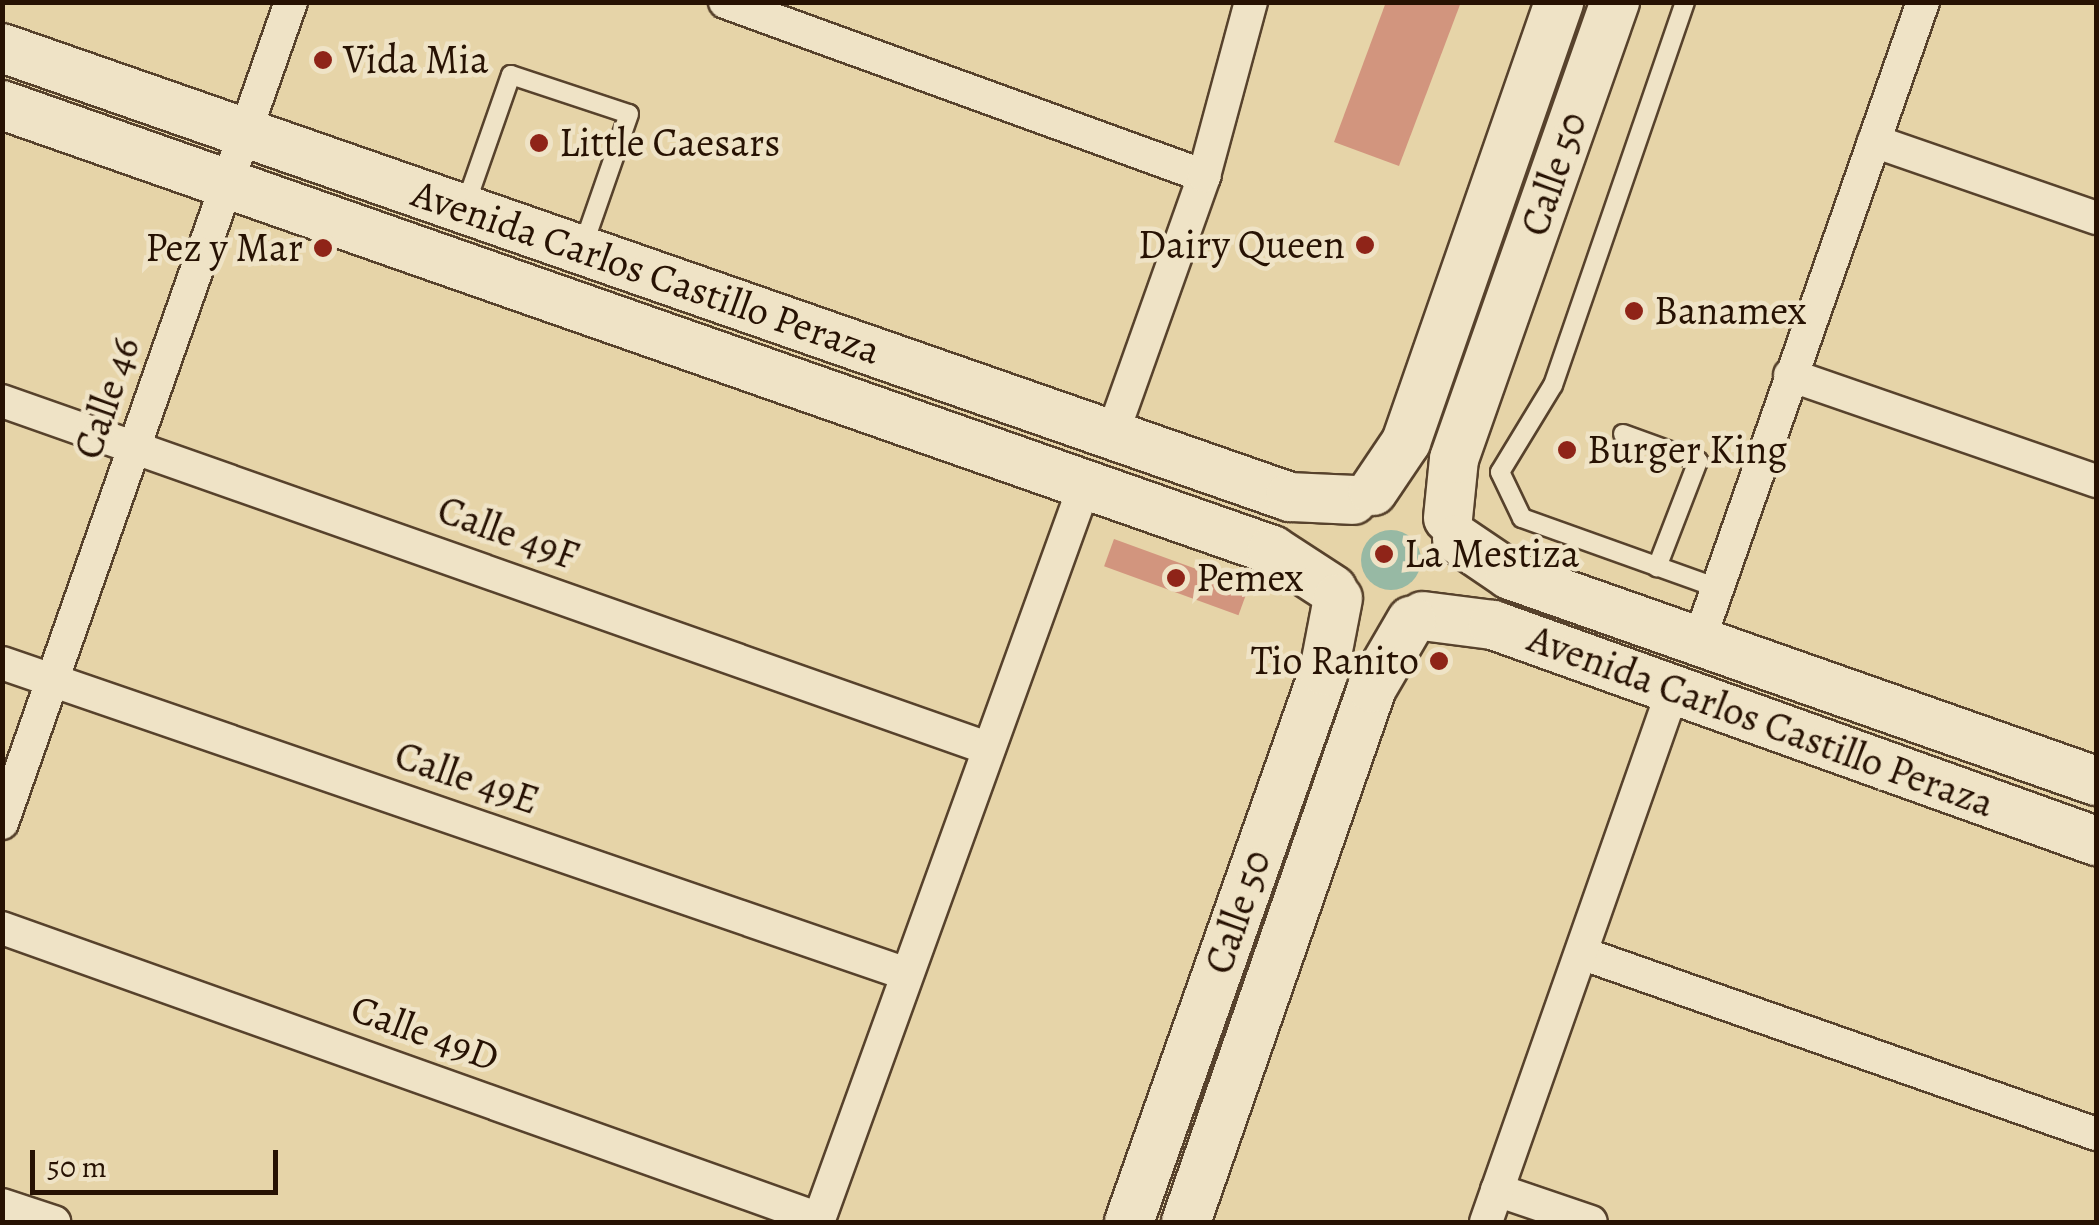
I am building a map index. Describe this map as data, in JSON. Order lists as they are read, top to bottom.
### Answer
{
  "streets": {
    "main road": ["Calle 50", "Avenida Carlos Castillo Peraza"],
    "street": [
      "Calle 46",
      "Calle 49F",
      "Calle 49E",
      "Calle 49D"
    ]
  },
  "crossings": [
    ["Calle 50", "Avenida Carlos Castillo Peraza"],
    ["Avenida Carlos Castillo Peraza", "Calle 46"],
    ["Calle 46", "Calle 49F"],
    ["Calle 46", "Calle 49E"]
  ],
  "places": [
    "Vida Mia",
    "Little Caesars",
    "Dairy Queen",
    "Pez y Mar",
    "Banamex",
    "Burger King",
    "La Mestiza",
    "Pemex",
    "Tio Ranito"
  ],
  "scale_bar": "50 m"
}
